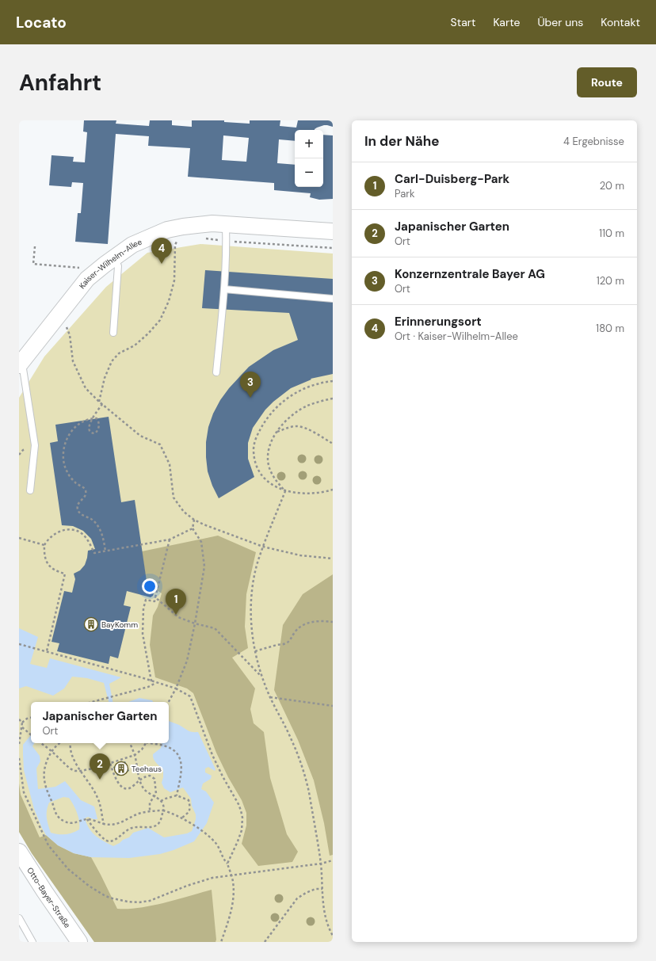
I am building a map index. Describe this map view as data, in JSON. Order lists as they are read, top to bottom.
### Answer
{
  "streets": {
    "street": ["Kaiser-Wilhelm-Allee", "Otto-Bayer-Straße"]
  },
  "places": {
    "building": ["BayKomm", "Teehaus"]
  },
  "page": {
    "header": "Locato",
    "nav": [
      "Start",
      "Karte",
      "Über uns",
      "Kontakt"
    ],
    "buttons": "Route",
    "title": "Anfahrt",
    "heading": ["In der Nähe", "4 Ergebnisse"],
    "map_buttons": ["+", "−"],
    "list": [
      {
        "mark": "1",
        "name": "Carl-Duisberg-Park",
        "note": "Park",
        "value": "20 m"
      },
      {
        "mark": "2",
        "name": "Japanischer Garten",
        "note": "Ort",
        "value": "110 m"
      },
      {
        "mark": "3",
        "name": "Konzernzentrale Bayer AG",
        "note": "Ort",
        "value": "120 m"
      },
      {
        "mark": "4",
        "name": "Erinnerungsort",
        "note": "Ort · Kaiser-Wilhelm-Allee",
        "value": "180 m"
      }
    ],
    "pins": [
      "4",
      "3",
      "1",
      "2"
    ],
    "popup": ["Japanischer Garten", "Ort"]
  }
}
